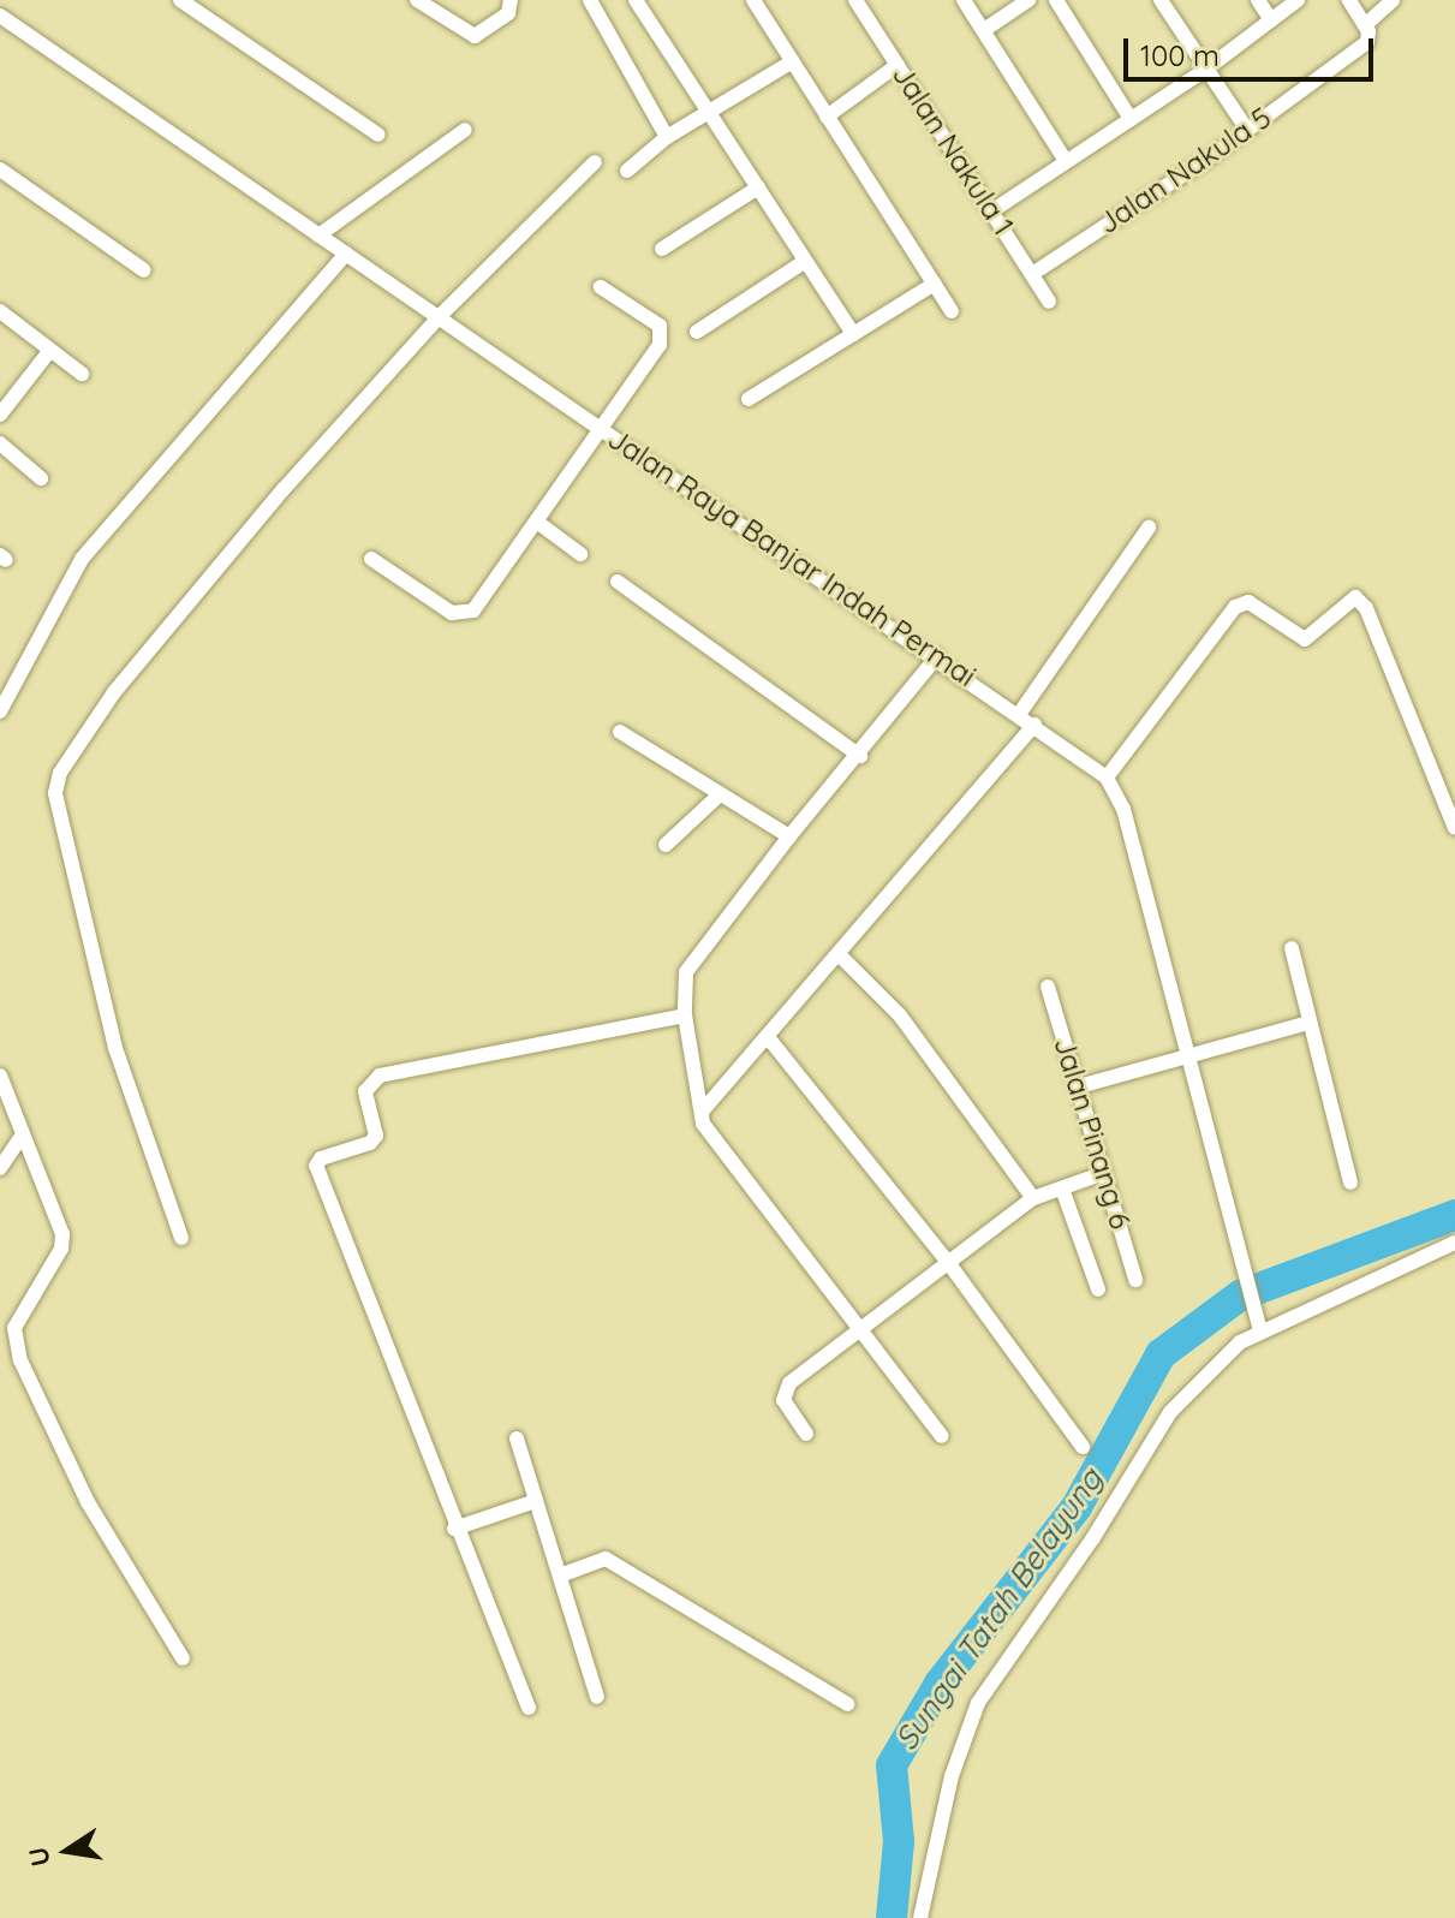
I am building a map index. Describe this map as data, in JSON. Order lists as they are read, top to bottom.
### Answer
{
  "streets": {
    "street": [
      "Jalan Nakula 1",
      "Jalan Nakula 5",
      "Jalan Raya Banjar Indah Permai",
      "Jalan Pinang 6"
    ]
  },
  "crossings": [
    ["Jalan Nakula 1", "Jalan Nakula 5"]
  ],
  "water": ["Sungai Tatah Belayung"],
  "scale_bar": "100 m",
  "north": "left"
}
